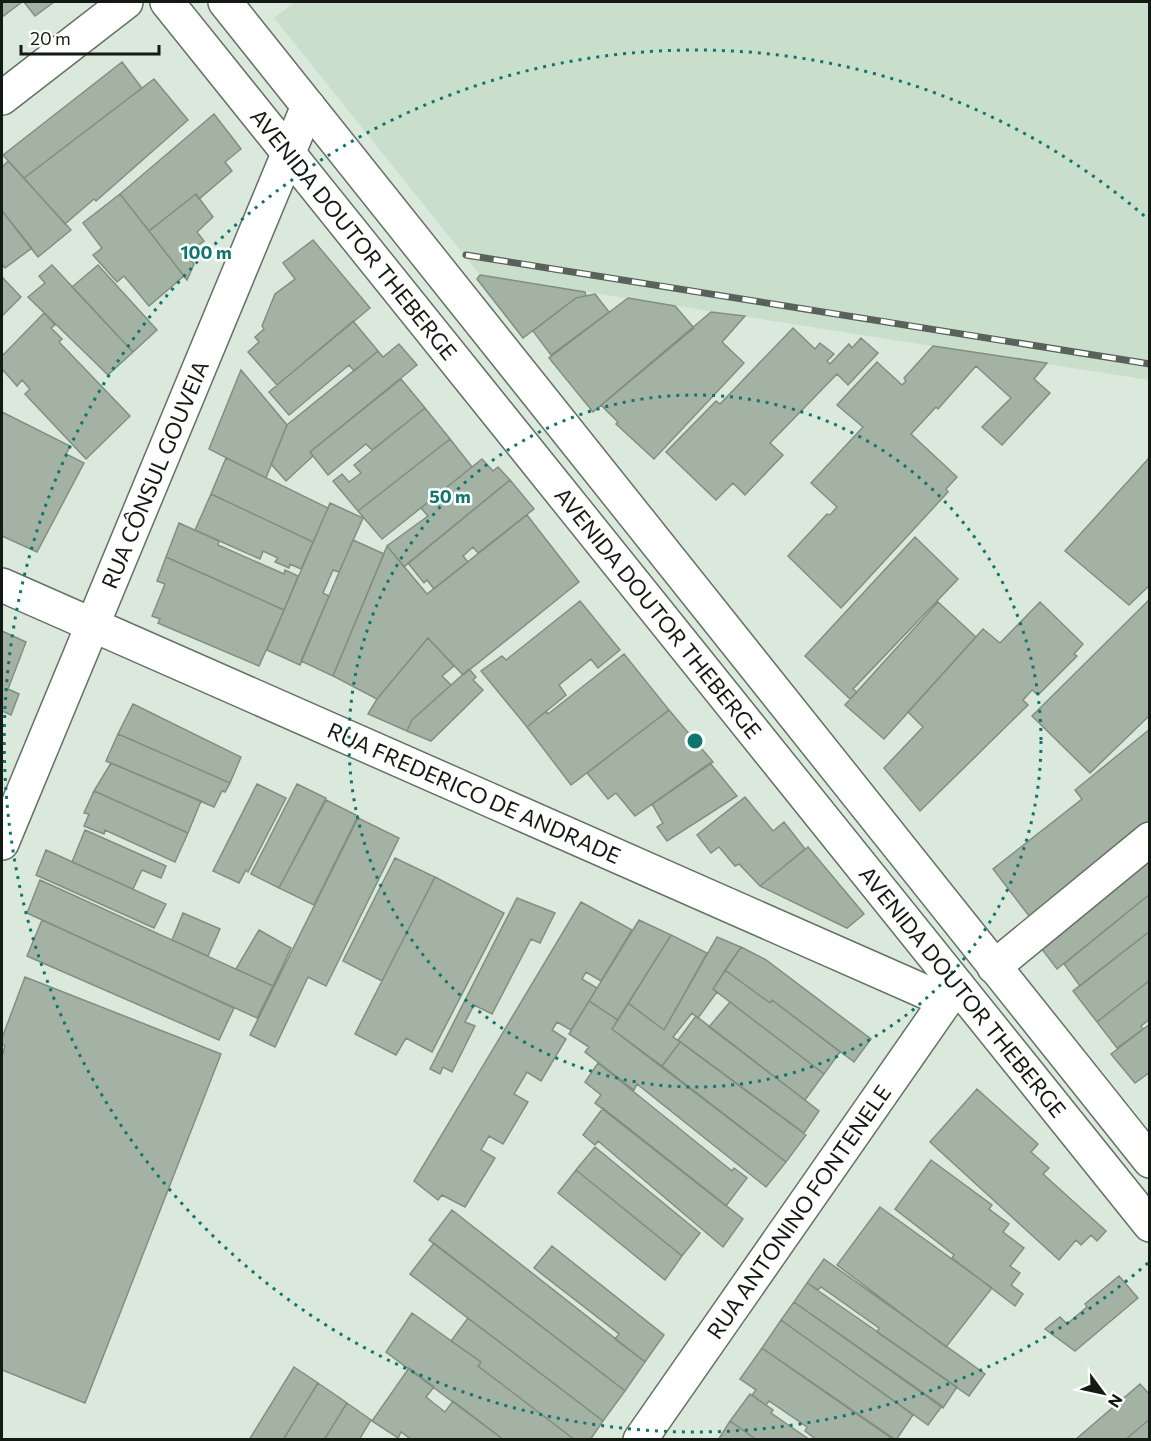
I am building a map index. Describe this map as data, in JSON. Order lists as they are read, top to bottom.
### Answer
{
  "streets": {
    "main road": [
      "AVENIDA DOUTOR THEBERGE",
      "RUA CÔNSUL GOUVEIA",
      "RUA FREDERICO DE ANDRADE",
      "RUA ANTONINO FONTENELE"
    ]
  },
  "crossings": [
    ["AVENIDA DOUTOR THEBERGE", "RUA CÔNSUL GOUVEIA"],
    ["AVENIDA DOUTOR THEBERGE", "RUA FREDERICO DE ANDRADE"],
    ["AVENIDA DOUTOR THEBERGE", "RUA ANTONINO FONTENELE"],
    ["RUA CÔNSUL GOUVEIA", "RUA FREDERICO DE ANDRADE"],
    ["RUA FREDERICO DE ANDRADE", "RUA ANTONINO FONTENELE"]
  ],
  "scale_bar": "20 m",
  "north": "bottom right",
  "rings": ["100 m", "50 m"]
}
